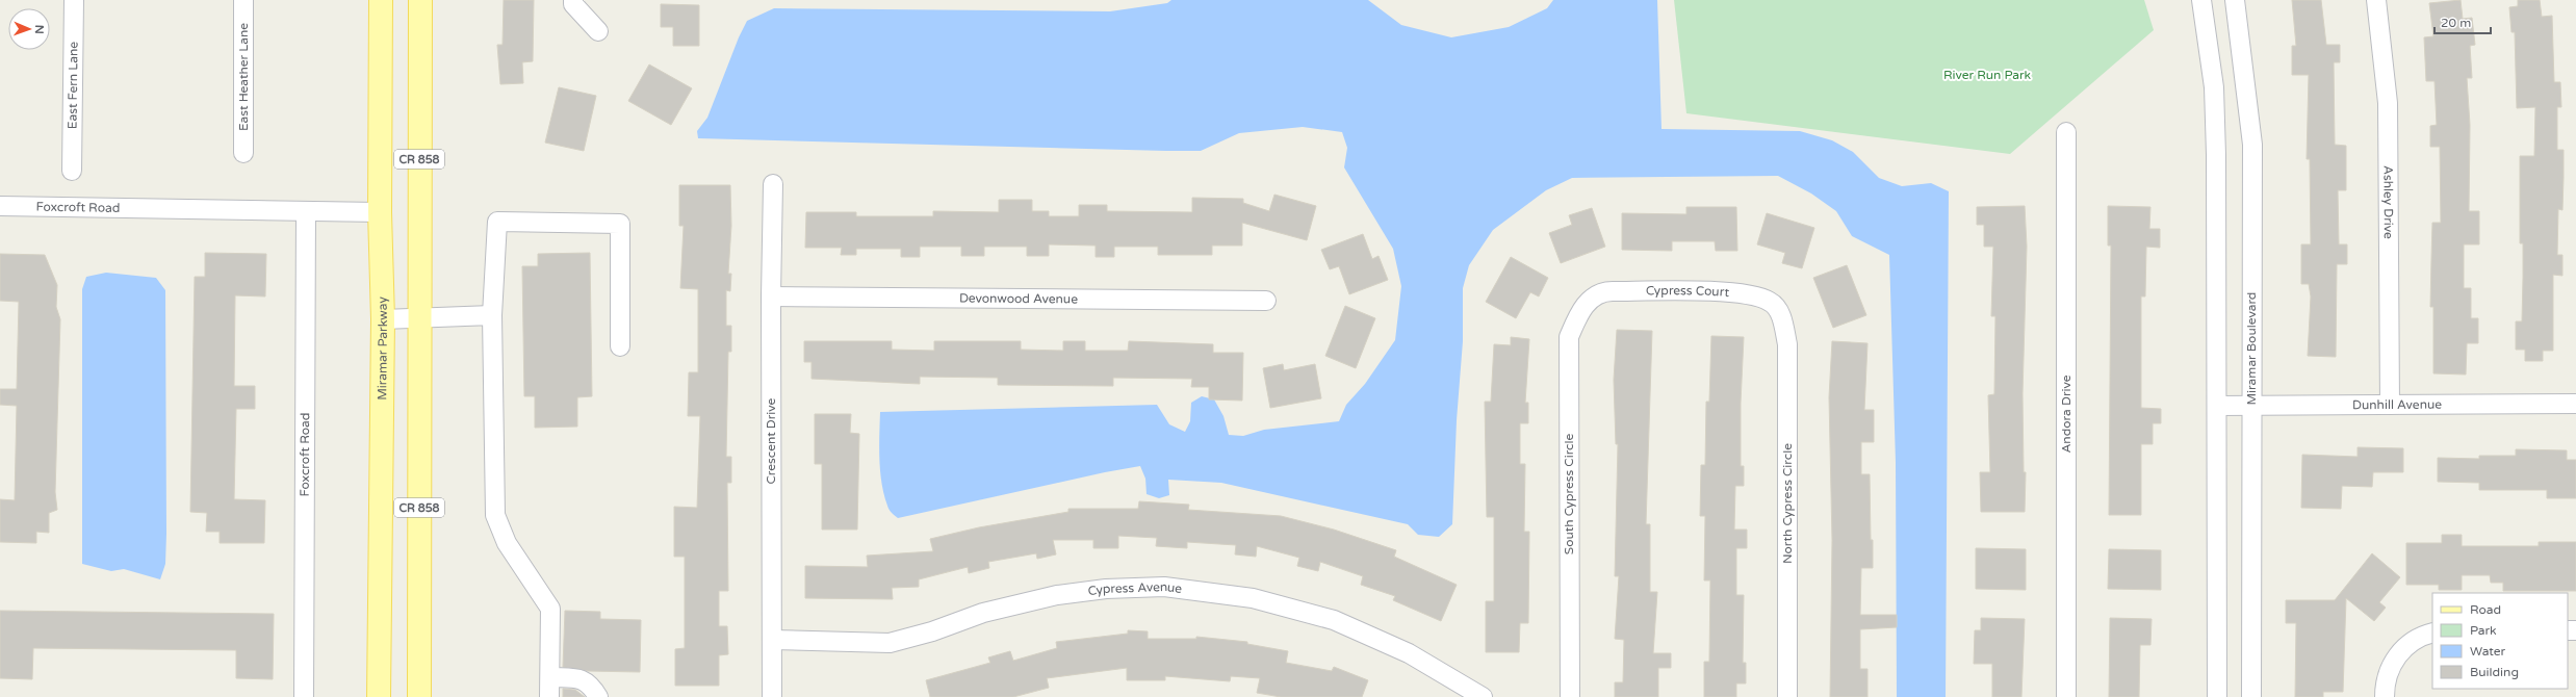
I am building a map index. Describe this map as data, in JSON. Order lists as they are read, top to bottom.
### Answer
{
  "streets": {
    "main road": ["CR 858", "Miramar Parkway"],
    "street": [
      "East Heather Lane",
      "East Fern Lane",
      "Ashley Drive",
      "Foxcroft Road",
      "Cypress Court",
      "Devonwood Avenue",
      "Miramar Boulevard",
      "Dunhill Avenue",
      "Andora Drive",
      "Crescent Drive",
      "South Cypress Circle",
      "North Cypress Circle",
      "Cypress Avenue"
    ]
  },
  "crossings": [
    ["Ashley Drive", "Dunhill Avenue"],
    ["Foxcroft Road", "Miramar Parkway"],
    ["Cypress Court", "South Cypress Circle"],
    ["Cypress Court", "North Cypress Circle"],
    ["Devonwood Avenue", "Crescent Drive"],
    ["Miramar Boulevard", "Dunhill Avenue"],
    ["Crescent Drive", "Cypress Avenue"]
  ],
  "parks": ["River Run Park"],
  "legend": [
    "Road",
    "Park",
    "Water",
    "Building"
  ],
  "scale_bar": "20 m",
  "north": "right"
}
